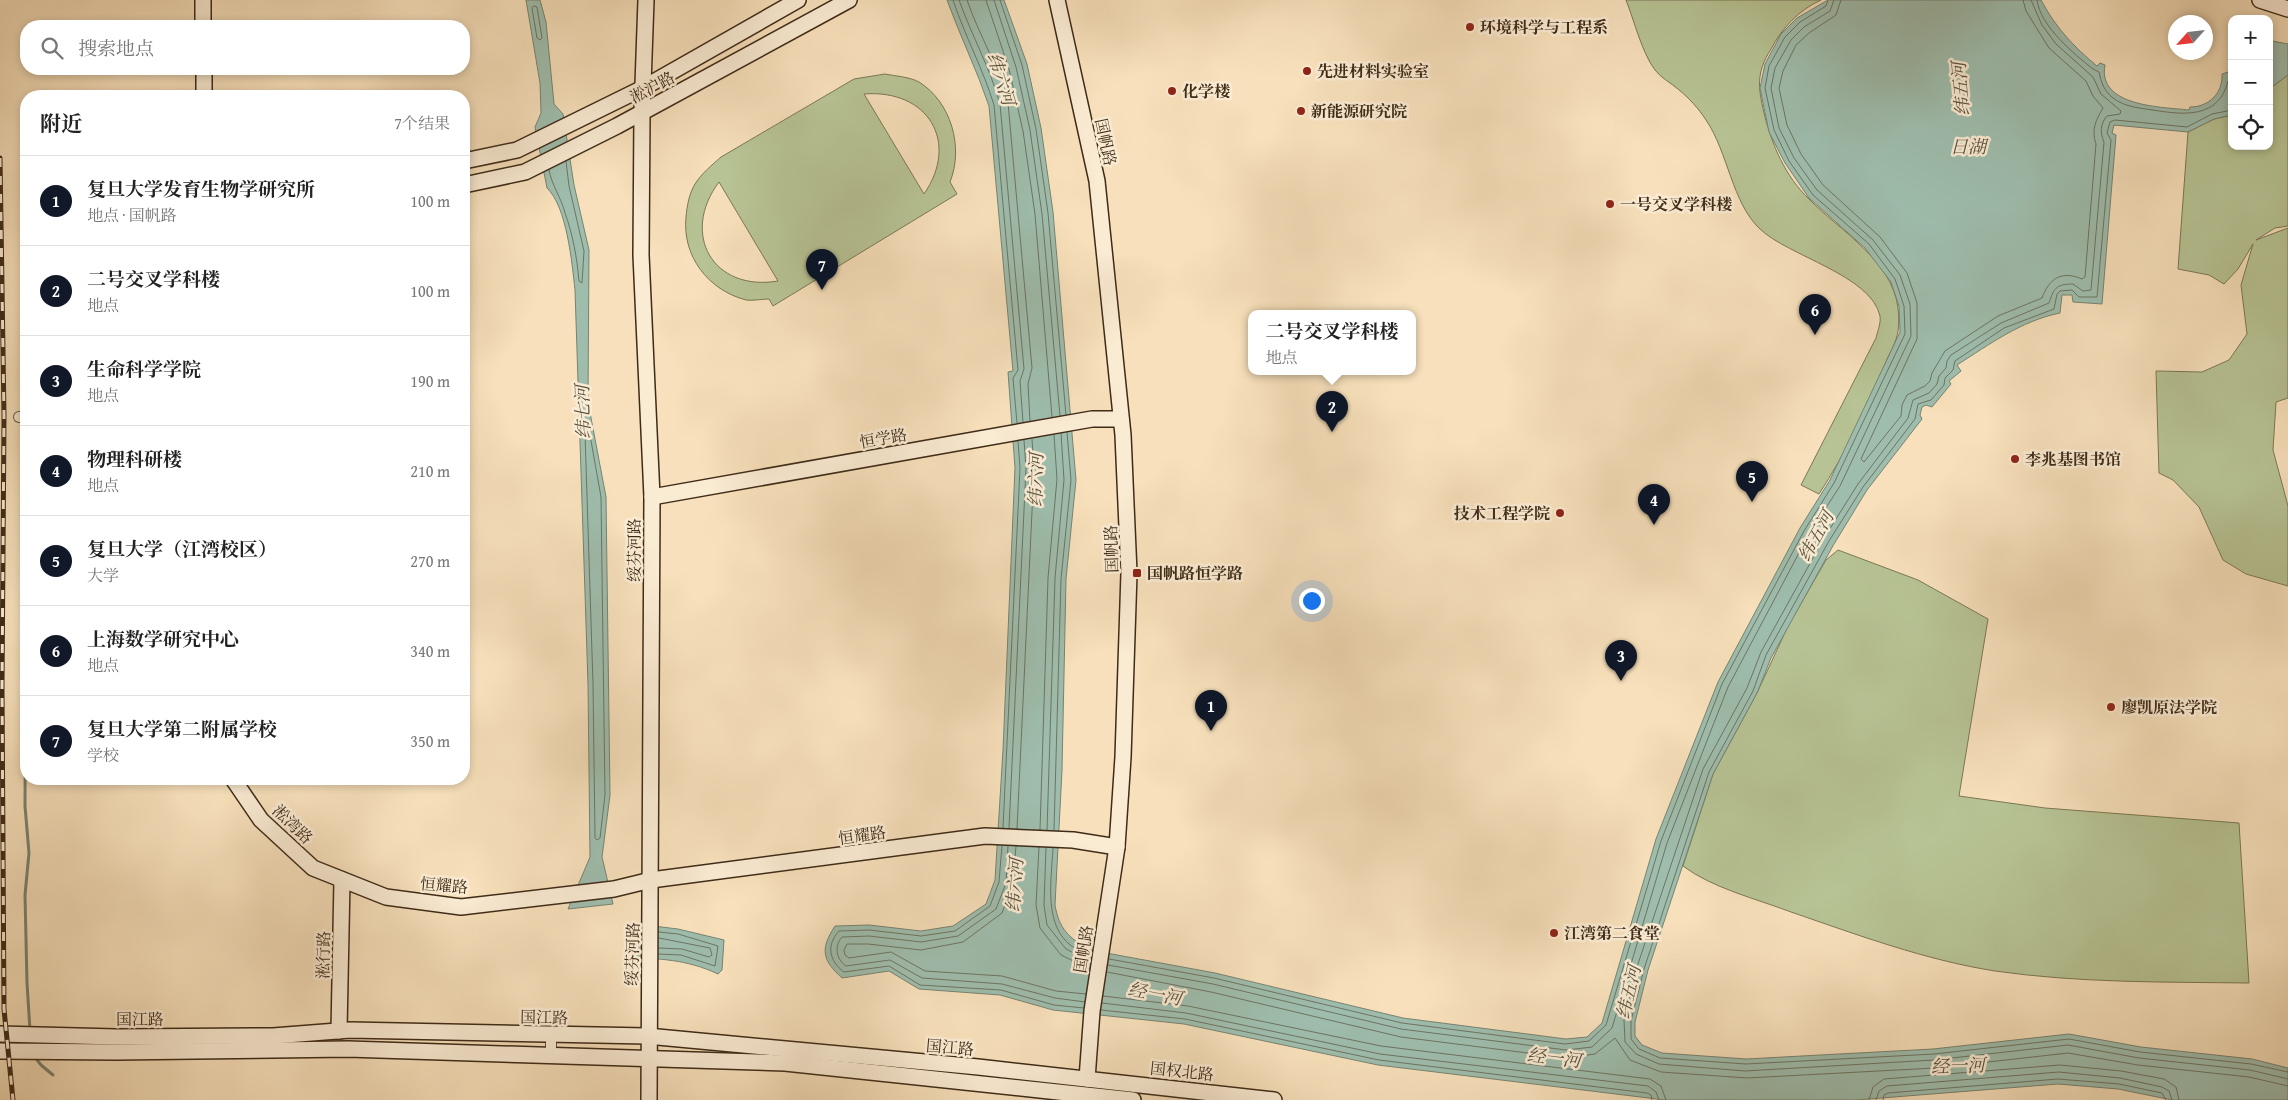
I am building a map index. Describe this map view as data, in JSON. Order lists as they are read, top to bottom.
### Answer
{
  "streets": {
    "street": [
      "淞沪路",
      "国帆路",
      "恒学路",
      "绥芬河路",
      "淞湾路",
      "恒耀路",
      "淞行路",
      "国江路",
      "国权北路"
    ]
  },
  "crossings": [
    ["淞沪路", "绥芬河路"],
    ["国帆路", "恒学路"],
    ["国帆路", "恒耀路"],
    ["国帆路", "国江路"],
    ["国帆路", "国权北路"],
    ["恒学路", "绥芬河路"],
    ["绥芬河路", "恒耀路"],
    ["绥芬河路", "国江路"],
    ["淞湾路", "恒耀路"],
    ["淞湾路", "淞行路"],
    ["恒耀路", "淞行路"],
    ["淞行路", "国江路"],
    ["国江路", "国权北路"]
  ],
  "water": [
    "纬六河",
    "纬五河",
    "日湖",
    "纬七河",
    "经一河"
  ],
  "places": {
    "other": [
      "环境科学与工程系",
      "先进材料实验室",
      "化学楼",
      "新能源研究院",
      "一号交叉学科楼",
      "李兆基图书馆",
      "技术工程学院",
      "廖凯原法学院",
      "江湾第二食堂"
    ],
    "transit": ["国帆路恒学路"]
  },
  "north": "bottom left",
  "page": {
    "map_buttons": ["+", "−"],
    "search": "搜索地点",
    "heading": ["附近", "7个结果"],
    "list": [
      {
        "mark": "1",
        "name": "复旦大学发育生物学研究所",
        "note": "地点 · 国帆路",
        "value": "100 m"
      },
      {
        "mark": "2",
        "name": "二号交叉学科楼",
        "note": "地点",
        "value": "100 m"
      },
      {
        "mark": "3",
        "name": "生命科学学院",
        "note": "地点",
        "value": "190 m"
      },
      {
        "mark": "4",
        "name": "物理科研楼",
        "note": "地点",
        "value": "210 m"
      },
      {
        "mark": "5",
        "name": "复旦大学（江湾校区）",
        "note": "大学",
        "value": "270 m"
      },
      {
        "mark": "6",
        "name": "上海数学研究中心",
        "note": "地点",
        "value": "340 m"
      },
      {
        "mark": "7",
        "name": "复旦大学第二附属学校",
        "note": "学校",
        "value": "350 m"
      }
    ],
    "pins": [
      "7",
      "6",
      "2",
      "5",
      "4",
      "3",
      "1"
    ],
    "popup": ["二号交叉学科楼", "地点"]
  }
}
